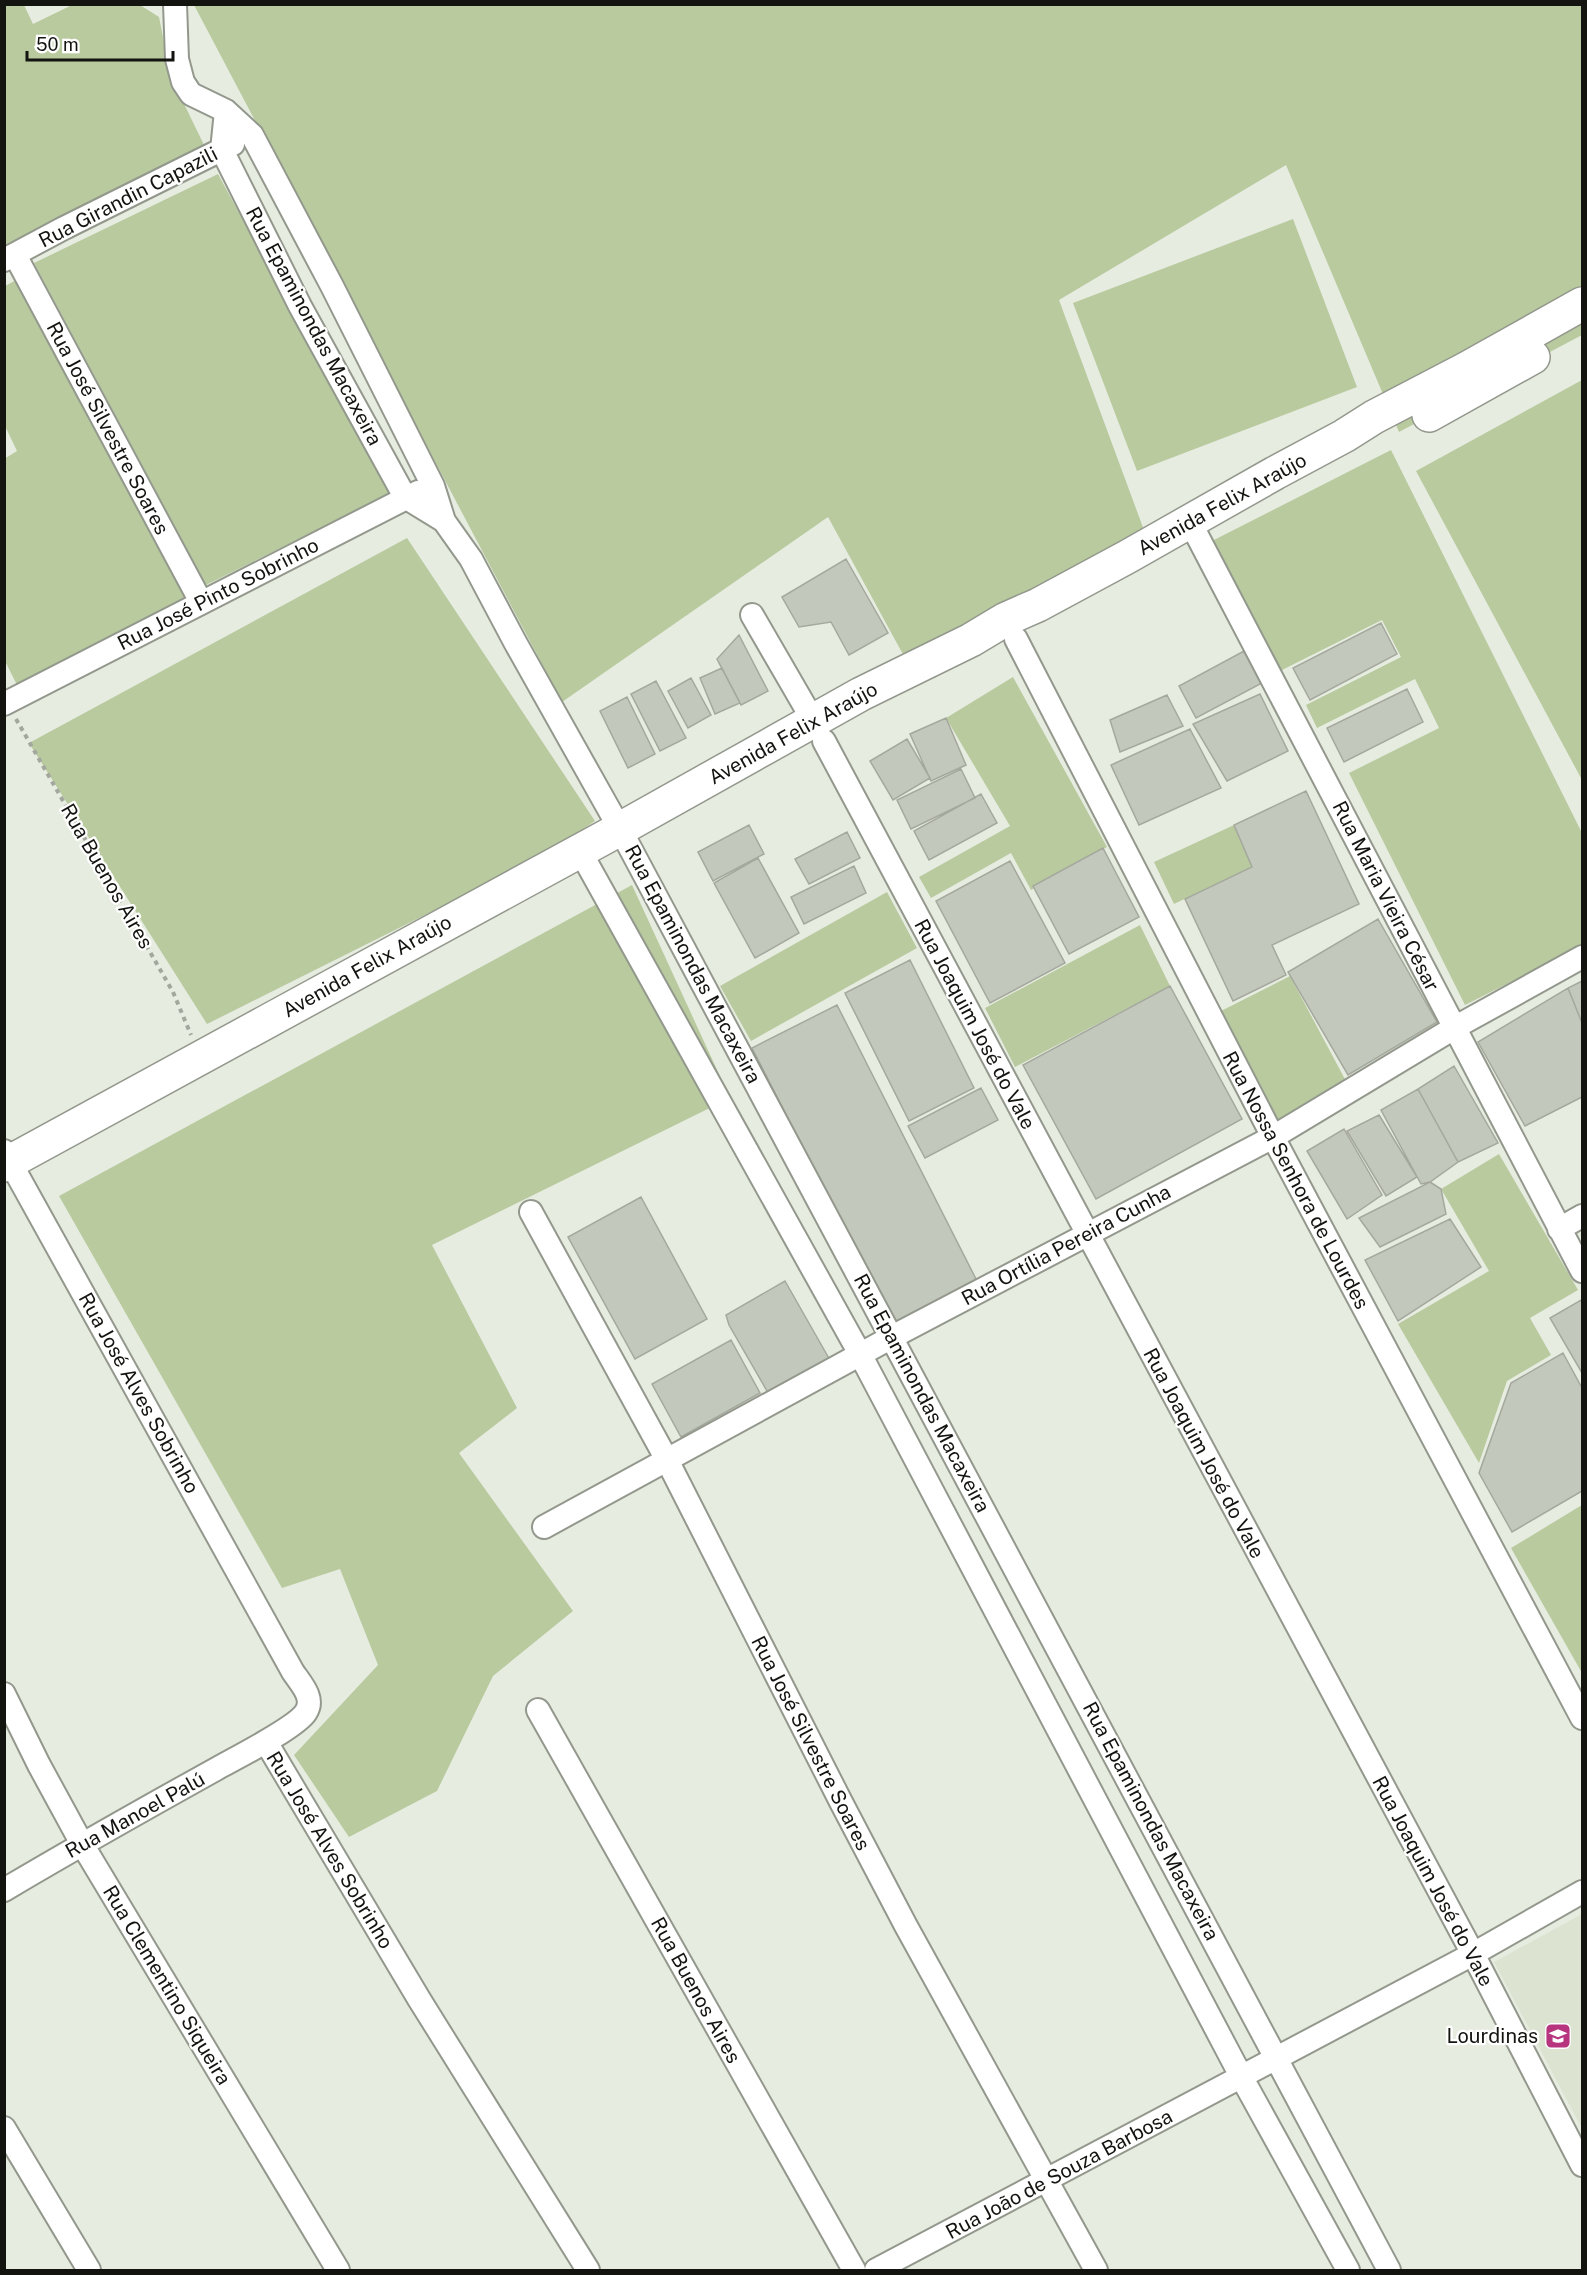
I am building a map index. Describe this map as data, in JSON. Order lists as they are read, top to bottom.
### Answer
{
  "streets": {
    "main road": ["Avenida Felix Araújo"],
    "street": [
      "Rua Girandin Capazili",
      "Rua Epaminondas Macaxeira",
      "Rua José Silvestre Soares",
      "Rua José Pinto Sobrinho",
      "Rua Buenos Aires",
      "Rua Maria Vieira César",
      "Rua Joaquim José do Vale",
      "Rua Nossa Senhora de Lourdes",
      "Rua Ortília Pereira Cunha",
      "Rua José Alves Sobrinho",
      "Rua Manoel Palú",
      "Rua Clementino Siqueira",
      "Rua João de Souza Barbosa"
    ]
  },
  "crossings": [
    ["Rua Girandin Capazili", "Rua Epaminondas Macaxeira"],
    ["Rua Girandin Capazili", "Rua José Silvestre Soares"],
    ["Rua Epaminondas Macaxeira", "Avenida Felix Araújo"],
    ["Rua Epaminondas Macaxeira", "Rua José Pinto Sobrinho"],
    ["Rua Epaminondas Macaxeira", "Rua Ortília Pereira Cunha"],
    ["Rua Epaminondas Macaxeira", "Rua João de Souza Barbosa"],
    ["Rua José Silvestre Soares", "Rua José Pinto Sobrinho"],
    ["Rua José Silvestre Soares", "Rua Ortília Pereira Cunha"],
    ["Rua José Silvestre Soares", "Rua João de Souza Barbosa"],
    ["Avenida Felix Araújo", "Rua Buenos Aires"],
    ["Avenida Felix Araújo", "Rua Maria Vieira César"],
    ["Avenida Felix Araújo", "Rua Joaquim José do Vale"],
    ["Avenida Felix Araújo", "Rua Nossa Senhora de Lourdes"],
    ["Avenida Felix Araújo", "Rua José Alves Sobrinho"],
    ["Rua José Pinto Sobrinho", "Rua Buenos Aires"],
    ["Rua Maria Vieira César", "Rua Ortília Pereira Cunha"],
    ["Rua Joaquim José do Vale", "Rua Ortília Pereira Cunha"],
    ["Rua Joaquim José do Vale", "Rua João de Souza Barbosa"],
    ["Rua Nossa Senhora de Lourdes", "Rua Ortília Pereira Cunha"],
    ["Rua José Alves Sobrinho", "Rua Manoel Palú"],
    ["Rua Manoel Palú", "Rua Clementino Siqueira"]
  ],
  "places": {
    "school or university": ["Lourdinas"]
  },
  "scale_bar": "50 m"
}
